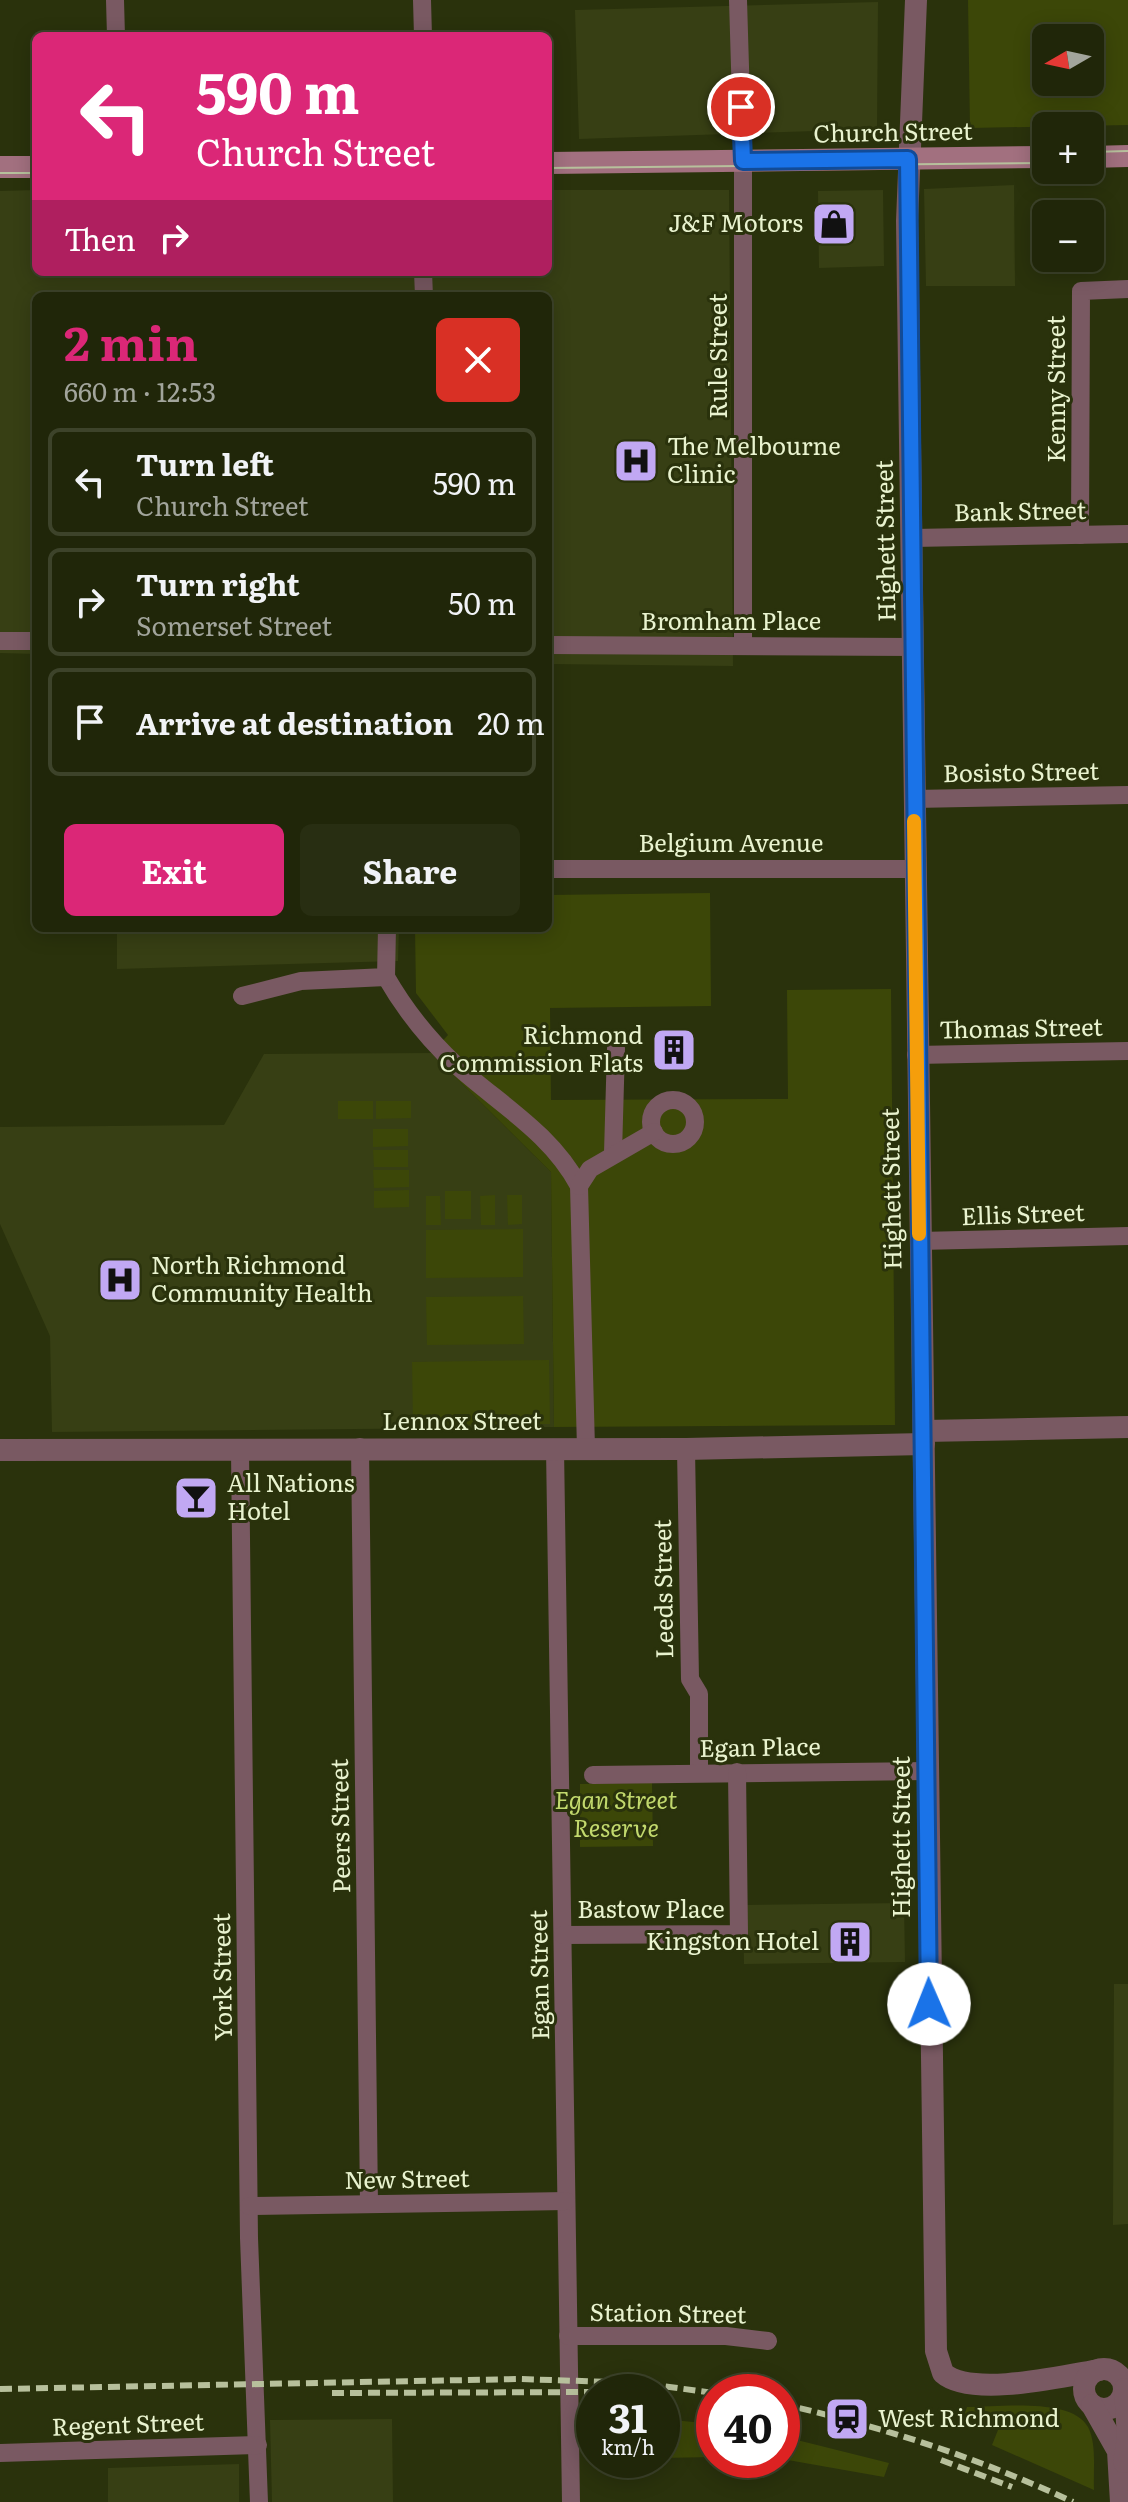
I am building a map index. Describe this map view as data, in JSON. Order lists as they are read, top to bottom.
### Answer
{
  "streets": {
    "main road": ["Church Street"],
    "street": [
      "Rule Street",
      "Kenny Street",
      "Bank Street",
      "Highett Street",
      "Bromham Place",
      "Bosisto Street",
      "Belgium Avenue",
      "Thomas Street",
      "Ellis Street",
      "Lennox Street",
      "Leeds Street",
      "Egan Place",
      "Peers Street",
      "Bastow Place",
      "Egan Street",
      "York Street",
      "New Street",
      "Station Street",
      "Regent Street"
    ]
  },
  "crossings": [
    ["Church Street", "Rule Street"],
    ["Church Street", "Highett Street"],
    ["Rule Street", "Bromham Place"],
    ["Kenny Street", "Bank Street"],
    ["Bank Street", "Highett Street"],
    ["Highett Street", "Bromham Place"],
    ["Highett Street", "Bosisto Street"],
    ["Highett Street", "Belgium Avenue"],
    ["Highett Street", "Thomas Street"],
    ["Highett Street", "Ellis Street"],
    ["Highett Street", "Lennox Street"],
    ["Highett Street", "Egan Place"],
    ["Lennox Street", "Leeds Street"],
    ["Lennox Street", "Peers Street"],
    ["Lennox Street", "Egan Street"],
    ["Lennox Street", "York Street"],
    ["Leeds Street", "Egan Place"],
    ["Egan Place", "Bastow Place"],
    ["Peers Street", "New Street"],
    ["Bastow Place", "Egan Street"],
    ["Egan Street", "New Street"],
    ["Egan Street", "Station Street"],
    ["York Street", "New Street"],
    ["York Street", "Regent Street"]
  ],
  "parks": ["Egan Street Reserve"],
  "places": {
    "shop": ["J&F Motors"],
    "hospital": ["The Melbourne Clinic", "North Richmond Community Health"],
    "building": ["Richmond Commission Flats", "Kingston Hotel"],
    "bar": ["All Nations Hotel"],
    "station": ["West Richmond"]
  },
  "north": "left",
  "page": {
    "map_buttons": ["+", "−"],
    "turn": ["590 m", "Church Street"],
    "then": "Then",
    "heading": ["2 min", "660 m · 12:53"],
    "list": [
      {
        "name": "Turn left",
        "note": "Church Street",
        "value": "590 m"
      },
      {
        "name": "Turn right",
        "note": "Somerset Street",
        "value": "50 m"
      },
      {
        "name": "Arrive at destination",
        "value": "20 m"
      }
    ],
    "buttons": ["Exit", "Share"],
    "speed": "31 km/h",
    "limit": "40"
  }
}
